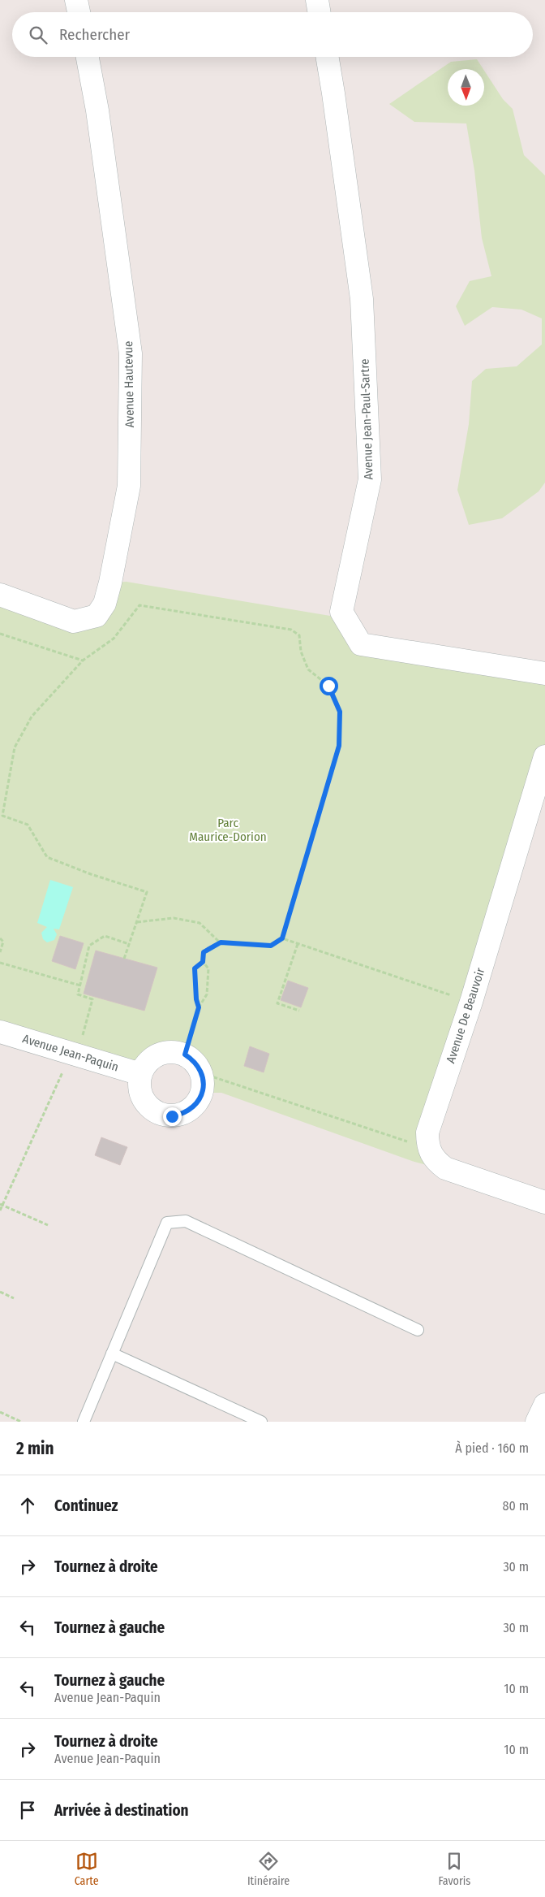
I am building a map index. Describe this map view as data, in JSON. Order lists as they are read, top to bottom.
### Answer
{
  "streets": {
    "street": [
      "Avenue Hautevue",
      "Avenue Jean-Paul-Sartre",
      "Avenue De Beauvoir",
      "Avenue Jean-Paquin"
    ]
  },
  "parks": ["Parc Maurice-Dorion"],
  "north": "bottom",
  "page": {
    "search": "Rechercher",
    "heading": ["2 min", "À pied · 160 m"],
    "list": [
      ["Continuez", "80 m"],
      ["Tournez à droite", "30 m"],
      ["Tournez à gauche", "30 m"],
      ["Tournez à gauche", "Avenue Jean-Paquin", "10 m"],
      ["Tournez à droite", "Avenue Jean-Paquin", "10 m"],
      "Arrivée à destination"
    ],
    "nav": ["Carte", "Itinéraire", "Favoris"]
  }
}
